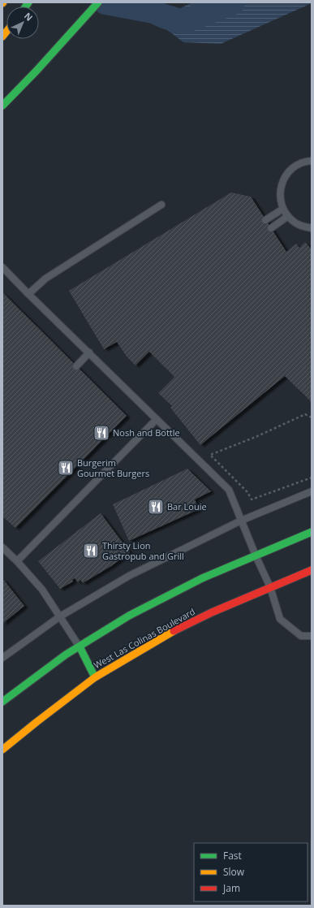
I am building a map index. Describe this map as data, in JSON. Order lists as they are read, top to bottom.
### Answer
{
  "streets": {
    "main road": ["West Las Colinas Boulevard"]
  },
  "places": {
    "restaurant": [
      "Nosh and Bottle",
      "Burgerim Gourmet Burgers",
      "Bar Louie",
      "Thirsty Lion Gastropub and Grill"
    ]
  },
  "legend": ["Fast", "Slow", "Jam"],
  "north": "top right"
}
